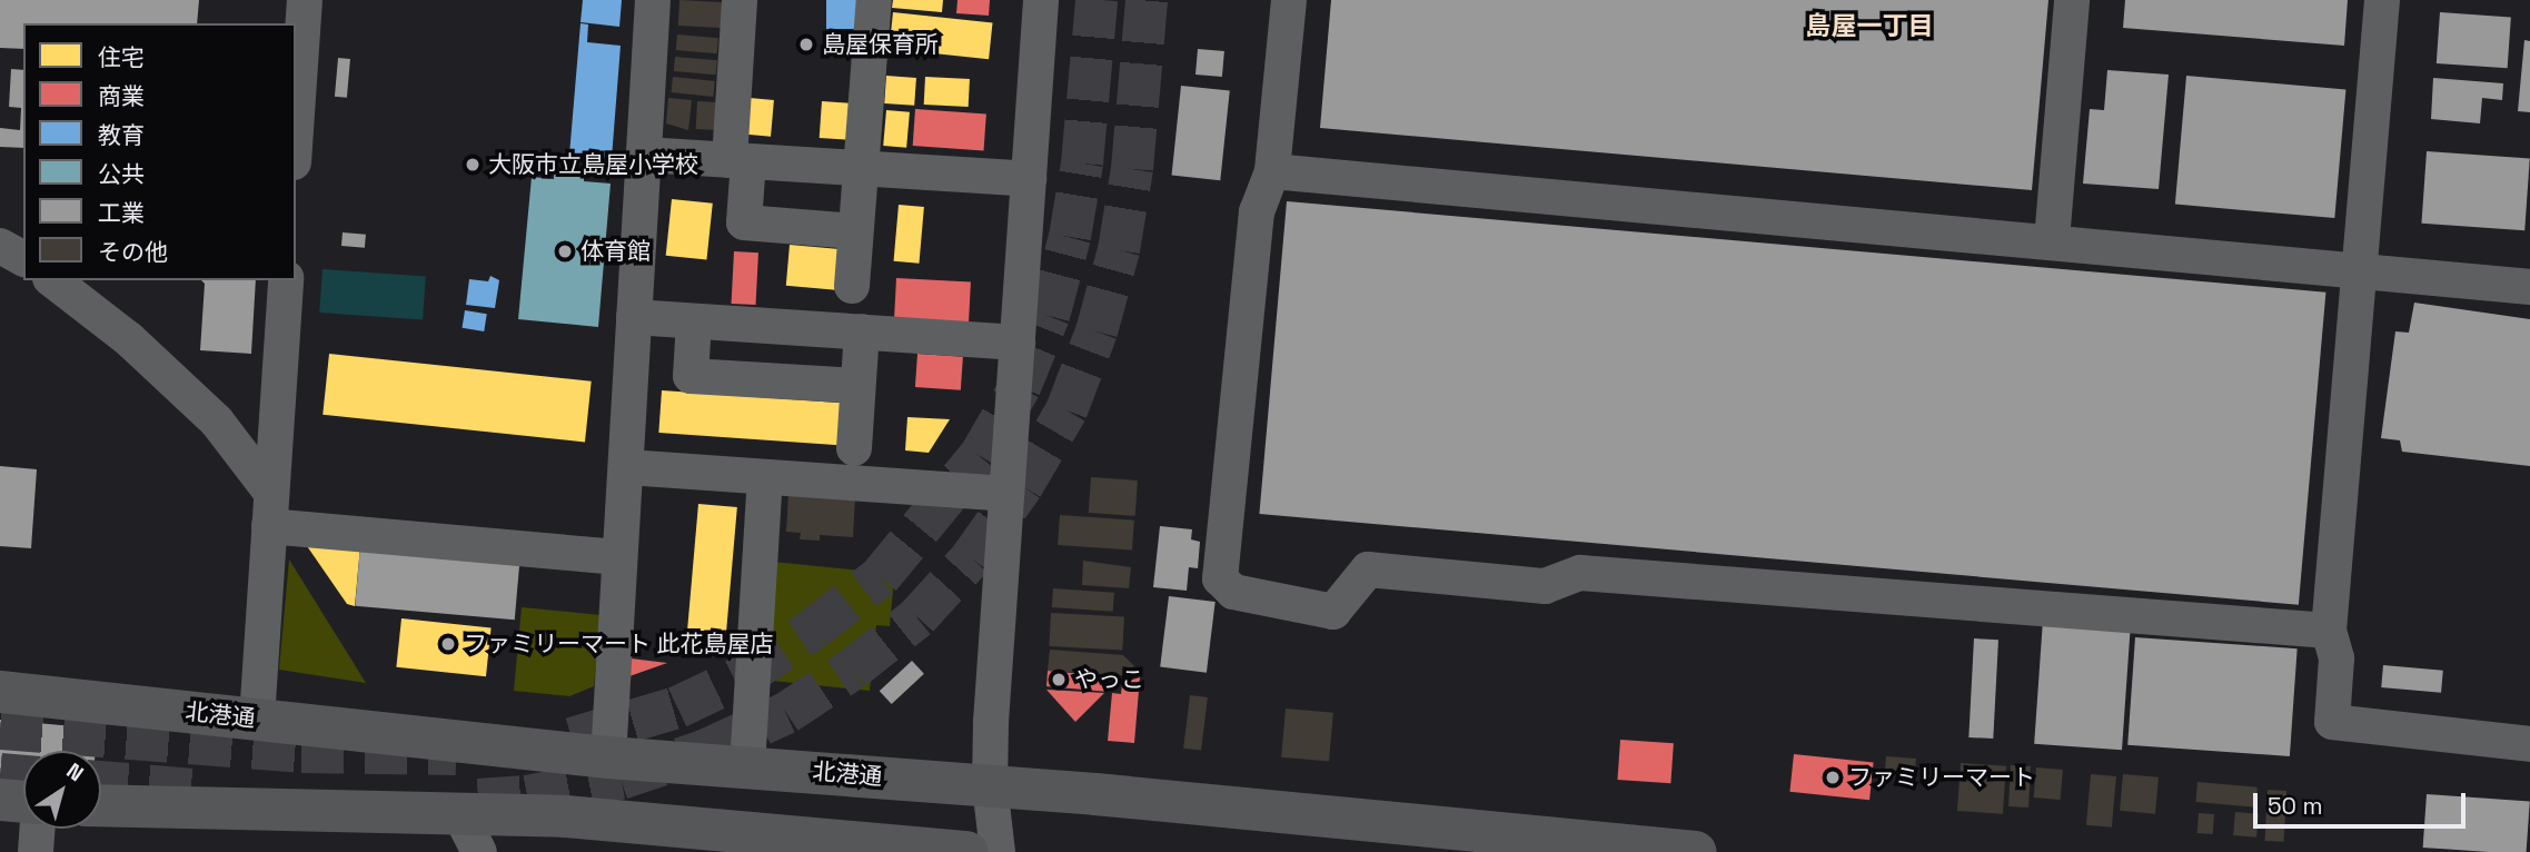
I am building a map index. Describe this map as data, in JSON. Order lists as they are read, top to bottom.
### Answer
{
  "streets": {
    "main road": ["北港通"]
  },
  "districts": ["島屋一丁目"],
  "places": [
    "島屋保育所",
    "大阪市立島屋小学校",
    "体育館",
    "ファミリーマート 此花島屋店",
    "やっこ",
    "ファミリーマート"
  ],
  "legend": [
    "住宅",
    "商業",
    "教育",
    "公共",
    "工業",
    "その他"
  ],
  "scale_bar": "50 m",
  "north": "top right"
}
